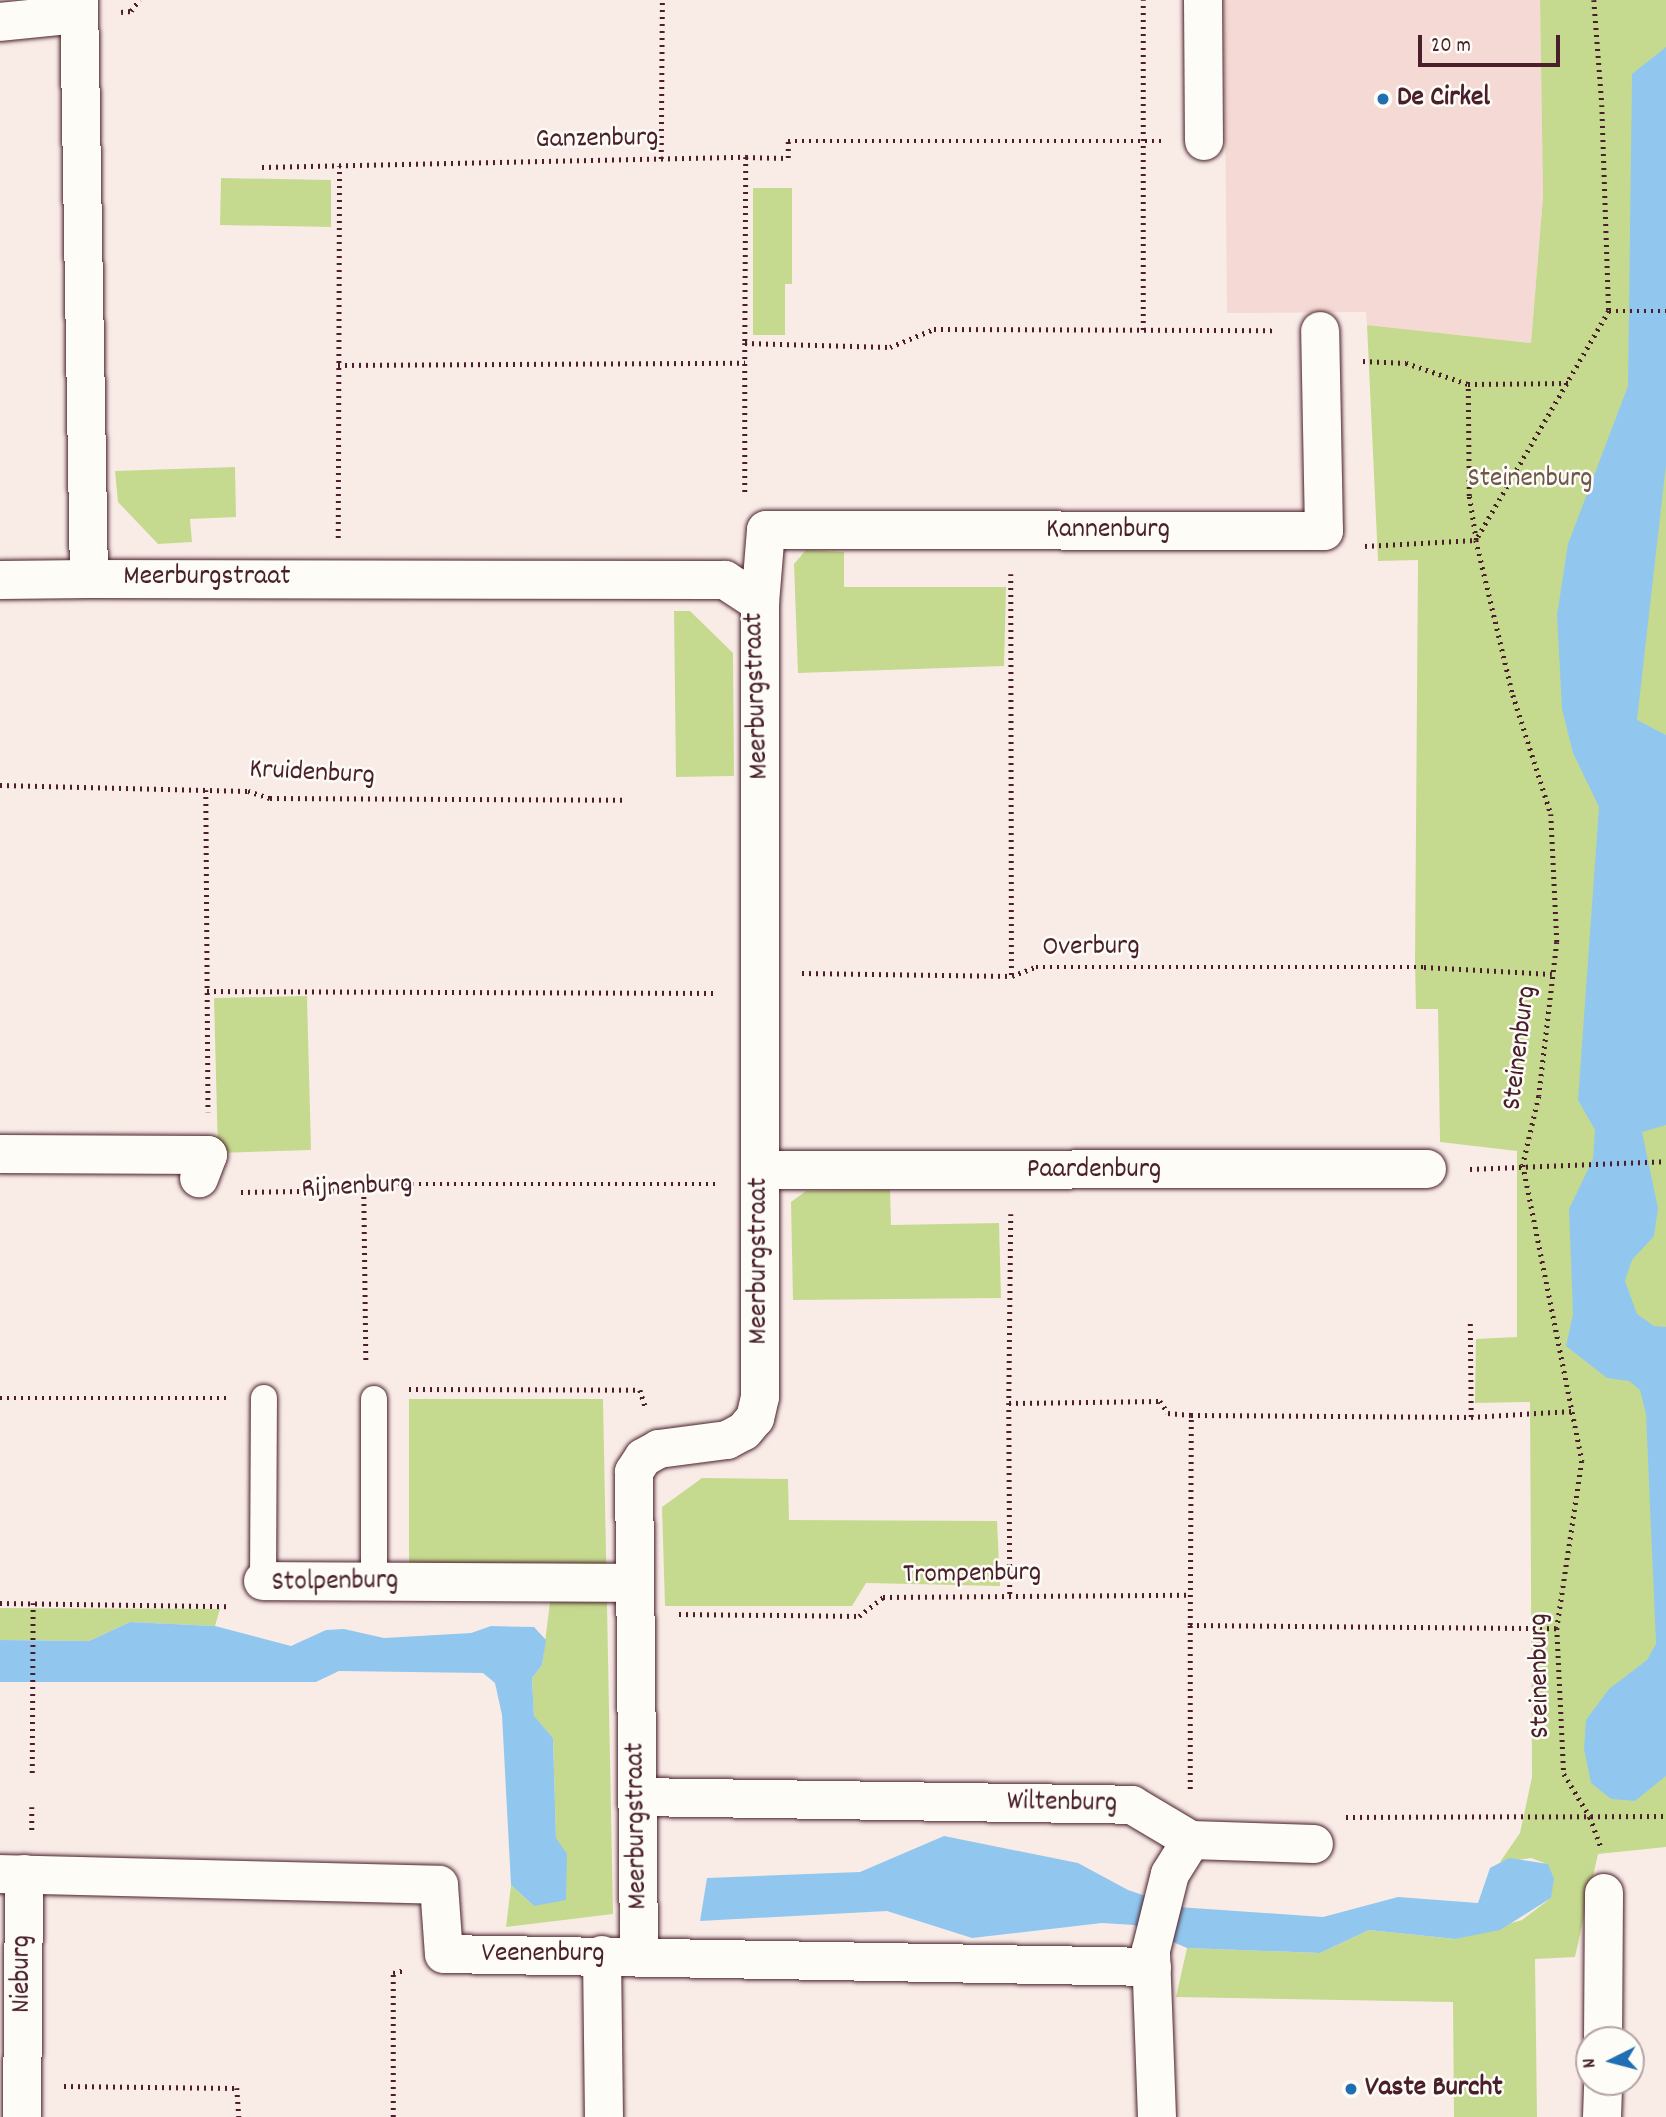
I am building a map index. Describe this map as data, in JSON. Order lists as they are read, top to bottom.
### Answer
{
  "streets": {
    "street": [
      "Kannenburg",
      "Meerburgstraat",
      "Paardenburg",
      "Stolpenburg",
      "Wiltenburg",
      "Veenenburg",
      "Nieburg"
    ],
    "path": [
      "Ganzenburg",
      "Kruidenburg",
      "Overburg",
      "Steinenburg",
      "Rijnenburg",
      "Trompenburg"
    ]
  },
  "crossings": [
    ["Meerburgstraat", "Overburg"],
    ["Meerburgstraat", "Paardenburg"],
    ["Meerburgstraat", "Rijnenburg"],
    ["Meerburgstraat", "Trompenburg"],
    ["Meerburgstraat", "Stolpenburg"],
    ["Meerburgstraat", "Wiltenburg"],
    ["Meerburgstraat", "Veenenburg"],
    ["Overburg", "Steinenburg"],
    ["Paardenburg", "Rijnenburg"],
    ["Trompenburg", "Stolpenburg"],
    ["Veenenburg", "Nieburg"]
  ],
  "parks": ["Steinenburg"],
  "places": ["De Cirkel", "Vaste Burcht"],
  "scale_bar": "20 m",
  "north": "left"
}
